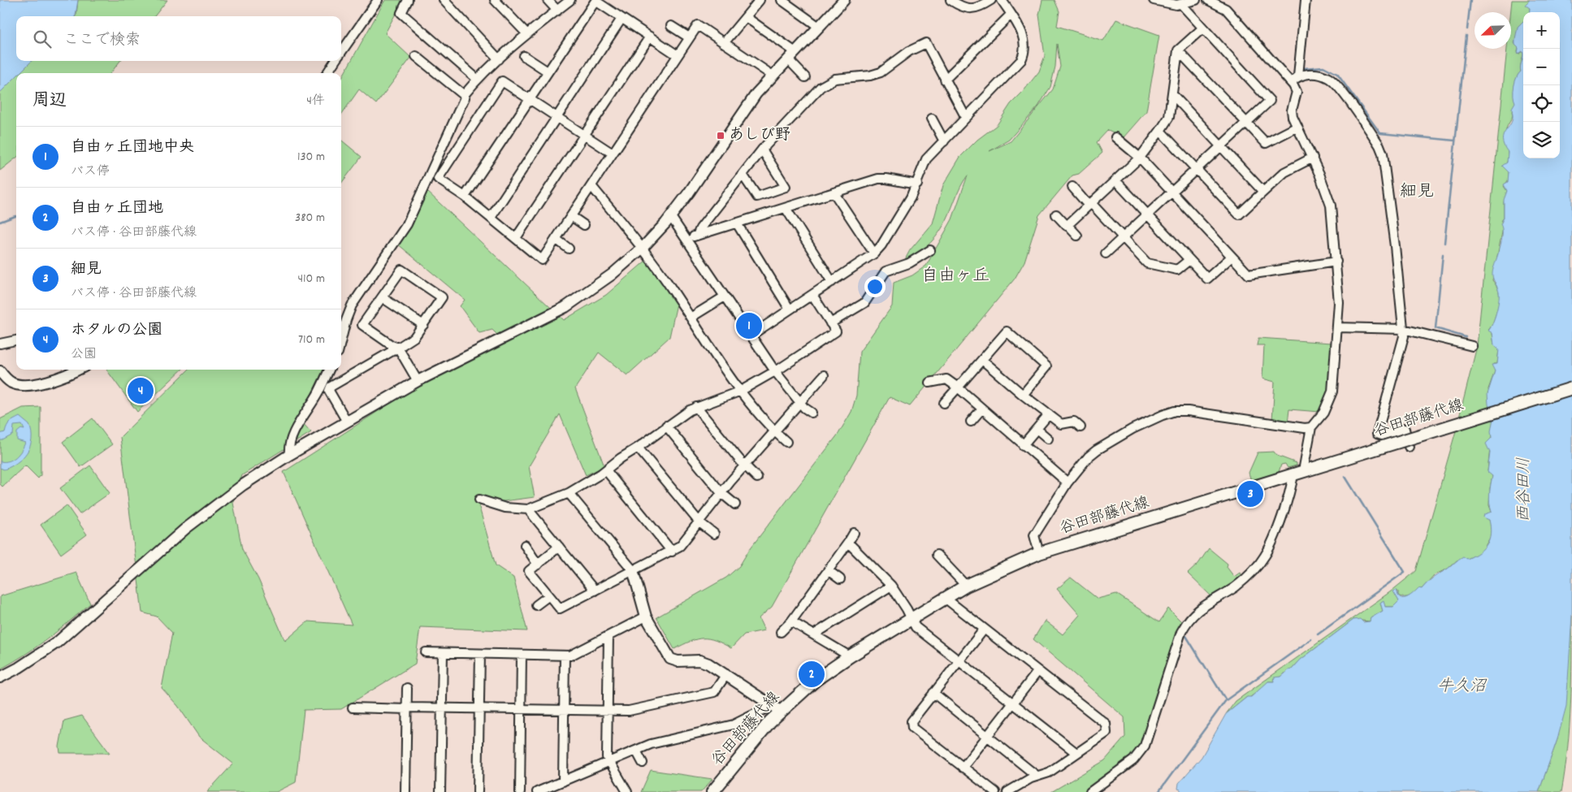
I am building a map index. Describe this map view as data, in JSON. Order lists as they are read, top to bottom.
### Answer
{
  "streets": {
    "main road": ["谷田部藤代線"]
  },
  "districts": ["細見", "自由ヶ丘"],
  "water": ["西谷田川", "牛久沼"],
  "places": {
    "transit": ["あしび野"]
  },
  "north": "bottom left",
  "page": {
    "map_buttons": ["+", "−"],
    "search": "ここで検索",
    "heading": ["周辺", "4件"],
    "list": [
      {
        "mark": "1",
        "name": "自由ヶ丘団地中央",
        "note": "バス停",
        "value": "130 m"
      },
      {
        "mark": "2",
        "name": "自由ヶ丘団地",
        "note": "バス停 · 谷田部藤代線",
        "value": "380 m"
      },
      {
        "mark": "3",
        "name": "細見",
        "note": "バス停 · 谷田部藤代線",
        "value": "410 m"
      },
      {
        "mark": "4",
        "name": "ホタルの公園",
        "note": "公園",
        "value": "710 m"
      }
    ],
    "pins": [
      "1",
      "4",
      "3",
      "2"
    ]
  }
}
